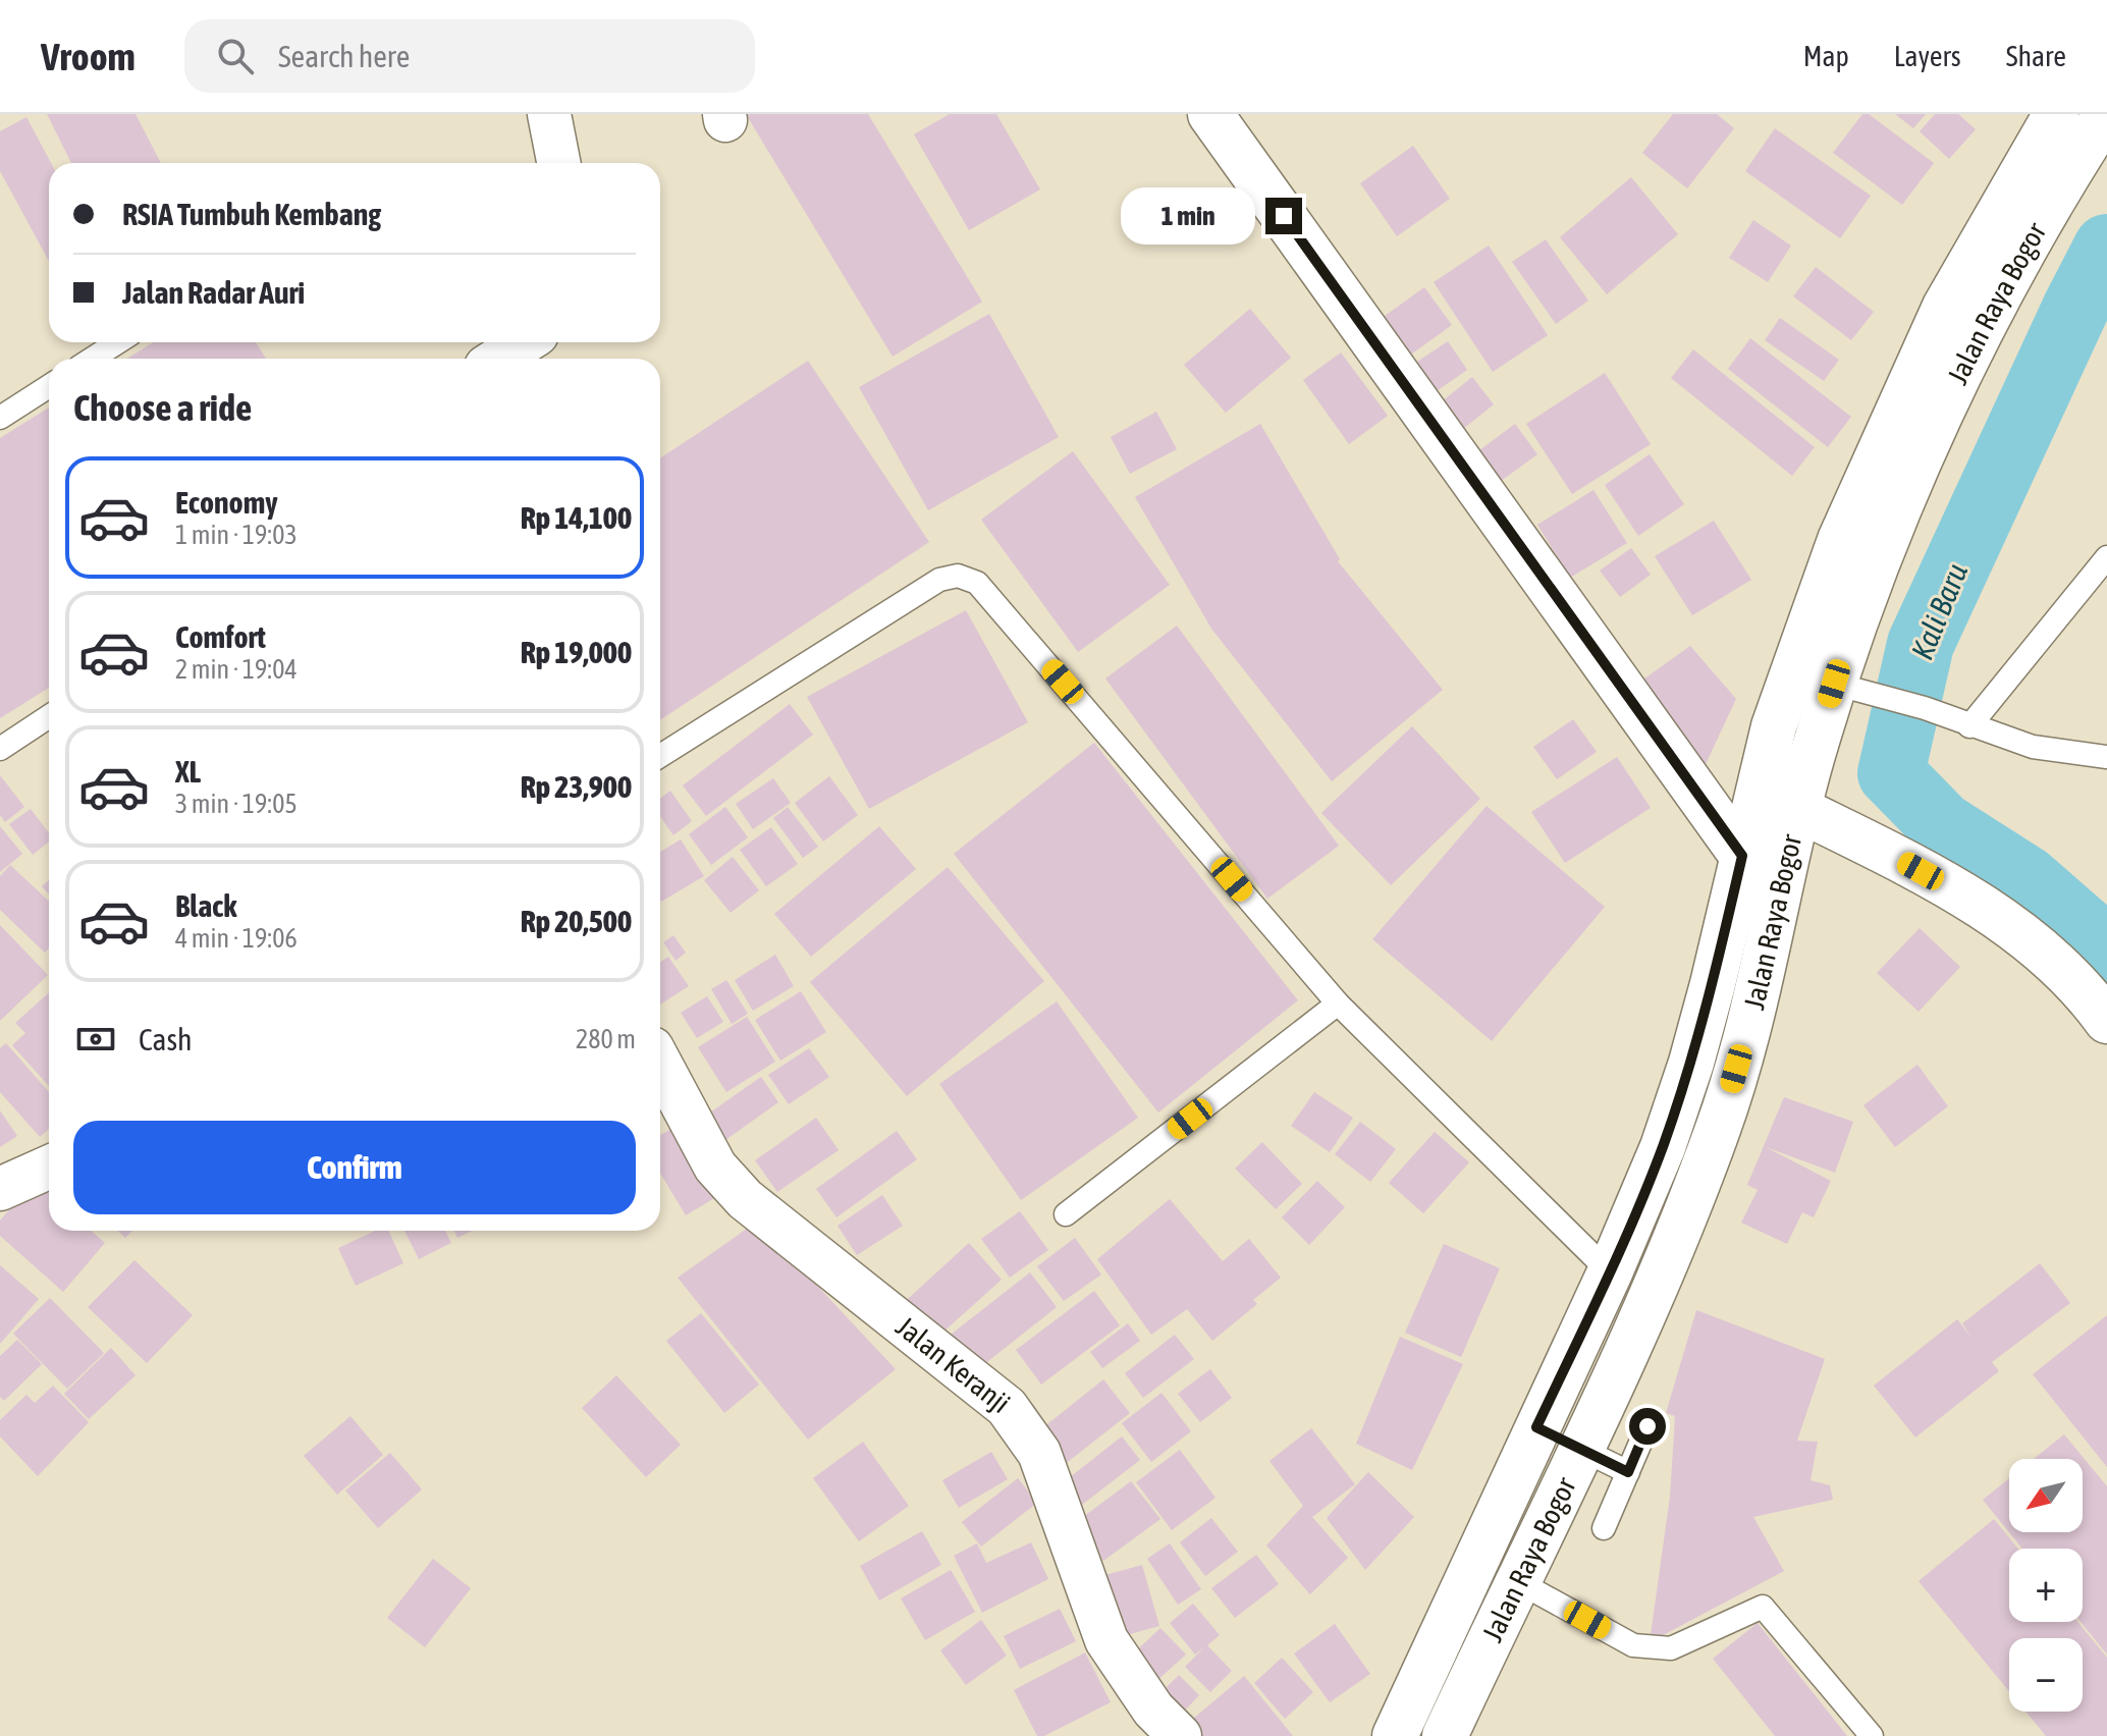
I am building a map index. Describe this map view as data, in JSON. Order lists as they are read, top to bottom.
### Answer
{
  "streets": {
    "main road": ["Jalan Raya Bogor"],
    "street": ["Jalan Keranji"]
  },
  "water": ["Kali Baru"],
  "north": "bottom left",
  "page": {
    "header": "Vroom",
    "search": "Search here",
    "nav": ["Map", "Layers", "Share"],
    "banner": ["RSIA Tumbuh Kembang", "Jalan Radar Auri"],
    "bubble": "1 min",
    "heading": "Choose a ride",
    "list": [
      {
        "name": "Economy",
        "note": "1 min · 19:03",
        "value": "Rp 14,100"
      },
      {
        "name": "Comfort",
        "note": "2 min · 19:04",
        "value": "Rp 19,000"
      },
      {
        "name": "XL",
        "note": "3 min · 19:05",
        "value": "Rp 23,900"
      },
      {
        "name": "Black",
        "note": "4 min · 19:06",
        "value": "Rp 20,500"
      }
    ],
    "pay": ["Cash", "280 m"],
    "buttons": "Confirm",
    "map_buttons": ["+", "−"]
  }
}
